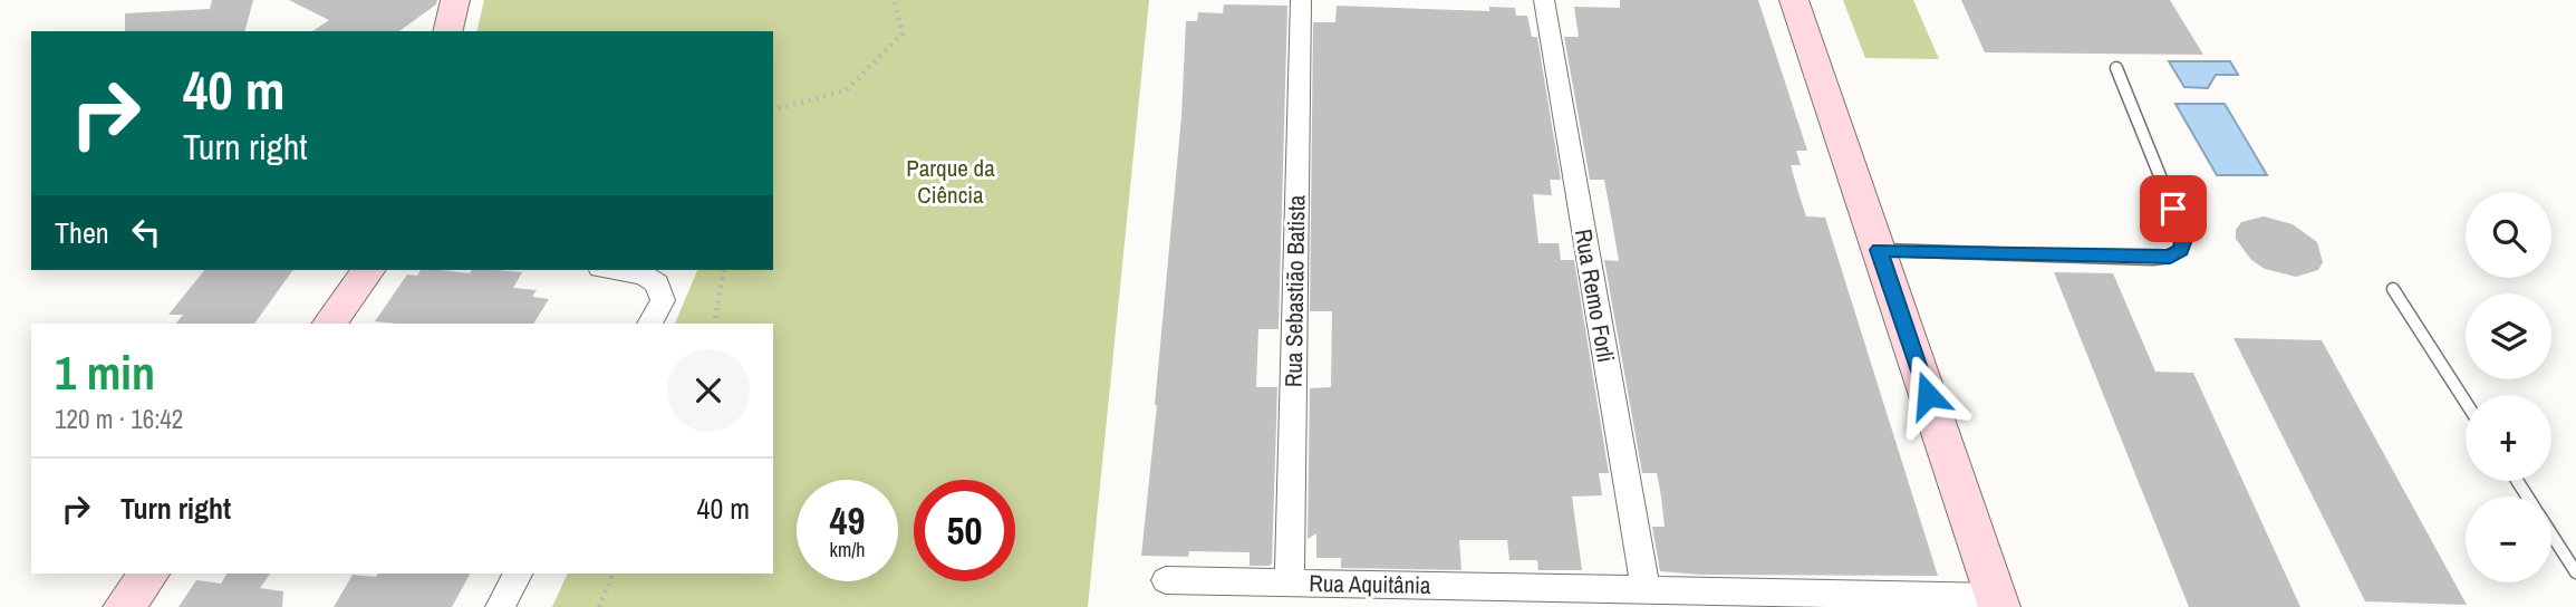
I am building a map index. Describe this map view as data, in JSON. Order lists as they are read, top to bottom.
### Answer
{
  "streets": {
    "street": ["Rua Sebastião Batista", "Rua Remo Forli", "Rua Aquitânia"]
  },
  "crossings": [
    ["Rua Sebastião Batista", "Rua Aquitânia"],
    ["Rua Remo Forli", "Rua Aquitânia"]
  ],
  "parks": ["Parque da Ciência"],
  "page": {
    "turn": ["40 m", "Turn right"],
    "map_buttons": ["+", "−"],
    "then": "Then",
    "heading": ["1 min", "120 m · 16:42"],
    "list": [
      {
        "name": "Turn right",
        "value": "40 m"
      }
    ],
    "speed": "49 km/h",
    "limit": "50"
  }
}
